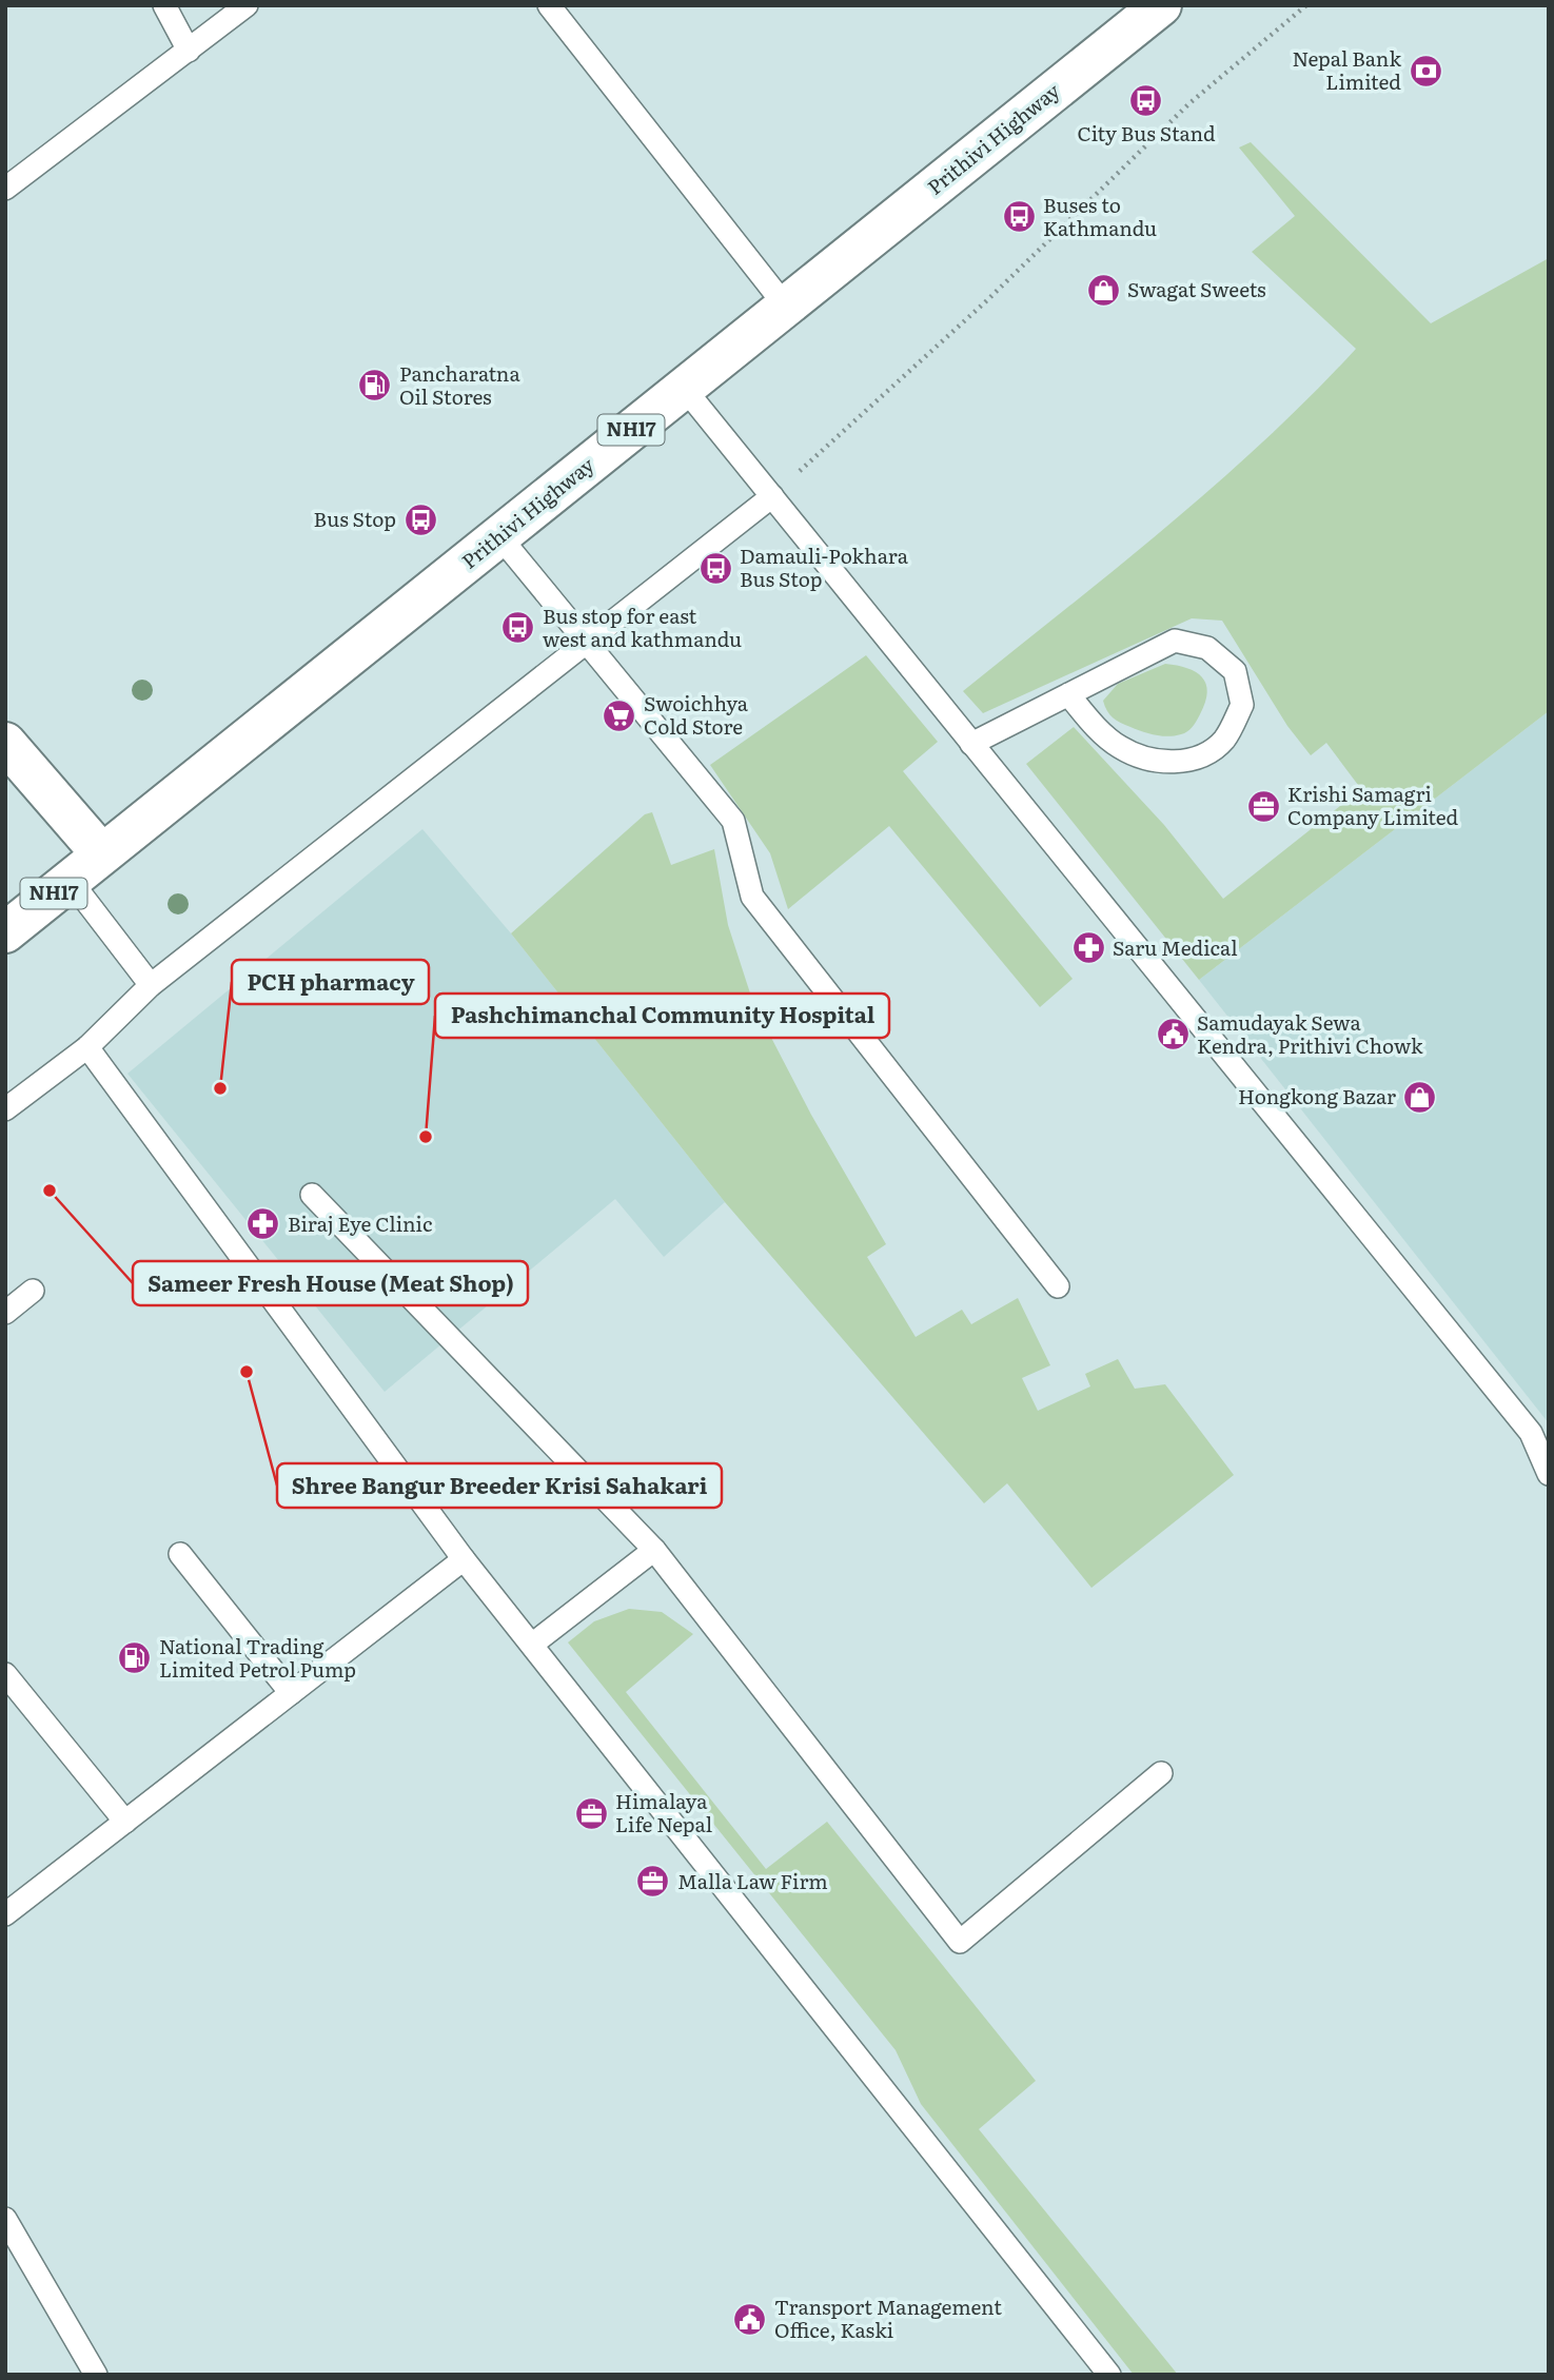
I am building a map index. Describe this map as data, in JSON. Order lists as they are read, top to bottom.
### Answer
{
  "streets": {
    "main road": ["Prithivi Highway", "NH17"]
  },
  "crossings": [
    ["Prithivi Highway", "NH17"]
  ],
  "places": {
    "bank": ["Nepal Bank Limited"],
    "bus stop": [
      "City Bus Stand",
      "Buses to Kathmandu",
      "Bus Stop",
      "Damauli-Pokhara Bus Stop",
      "Bus stop for east west and kathmandu"
    ],
    "shop": ["Swagat Sweets", "Hongkong Bazar"],
    "fuel station": ["Pancharatna Oil Stores", "National Trading Limited Petrol Pump"],
    "supermarket": ["Swoichhya Cold Store"],
    "office": ["Krishi Samagri Company Limited", "Himalaya Life Nepal", "Malla Law Firm"],
    "pharmacy": ["Saru Medical", "Biraj Eye Clinic"],
    "public building": ["Samudayak Sewa Kendra, Prithivi Chowk", "Transport Management Office, Kaski"],
    "other": [
      "PCH pharmacy",
      "Pashchimanchal Community Hospital",
      "Sameer Fresh House (Meat Shop)",
      "Shree Bangur Breeder Krisi Sahakari"
    ]
  }
}
